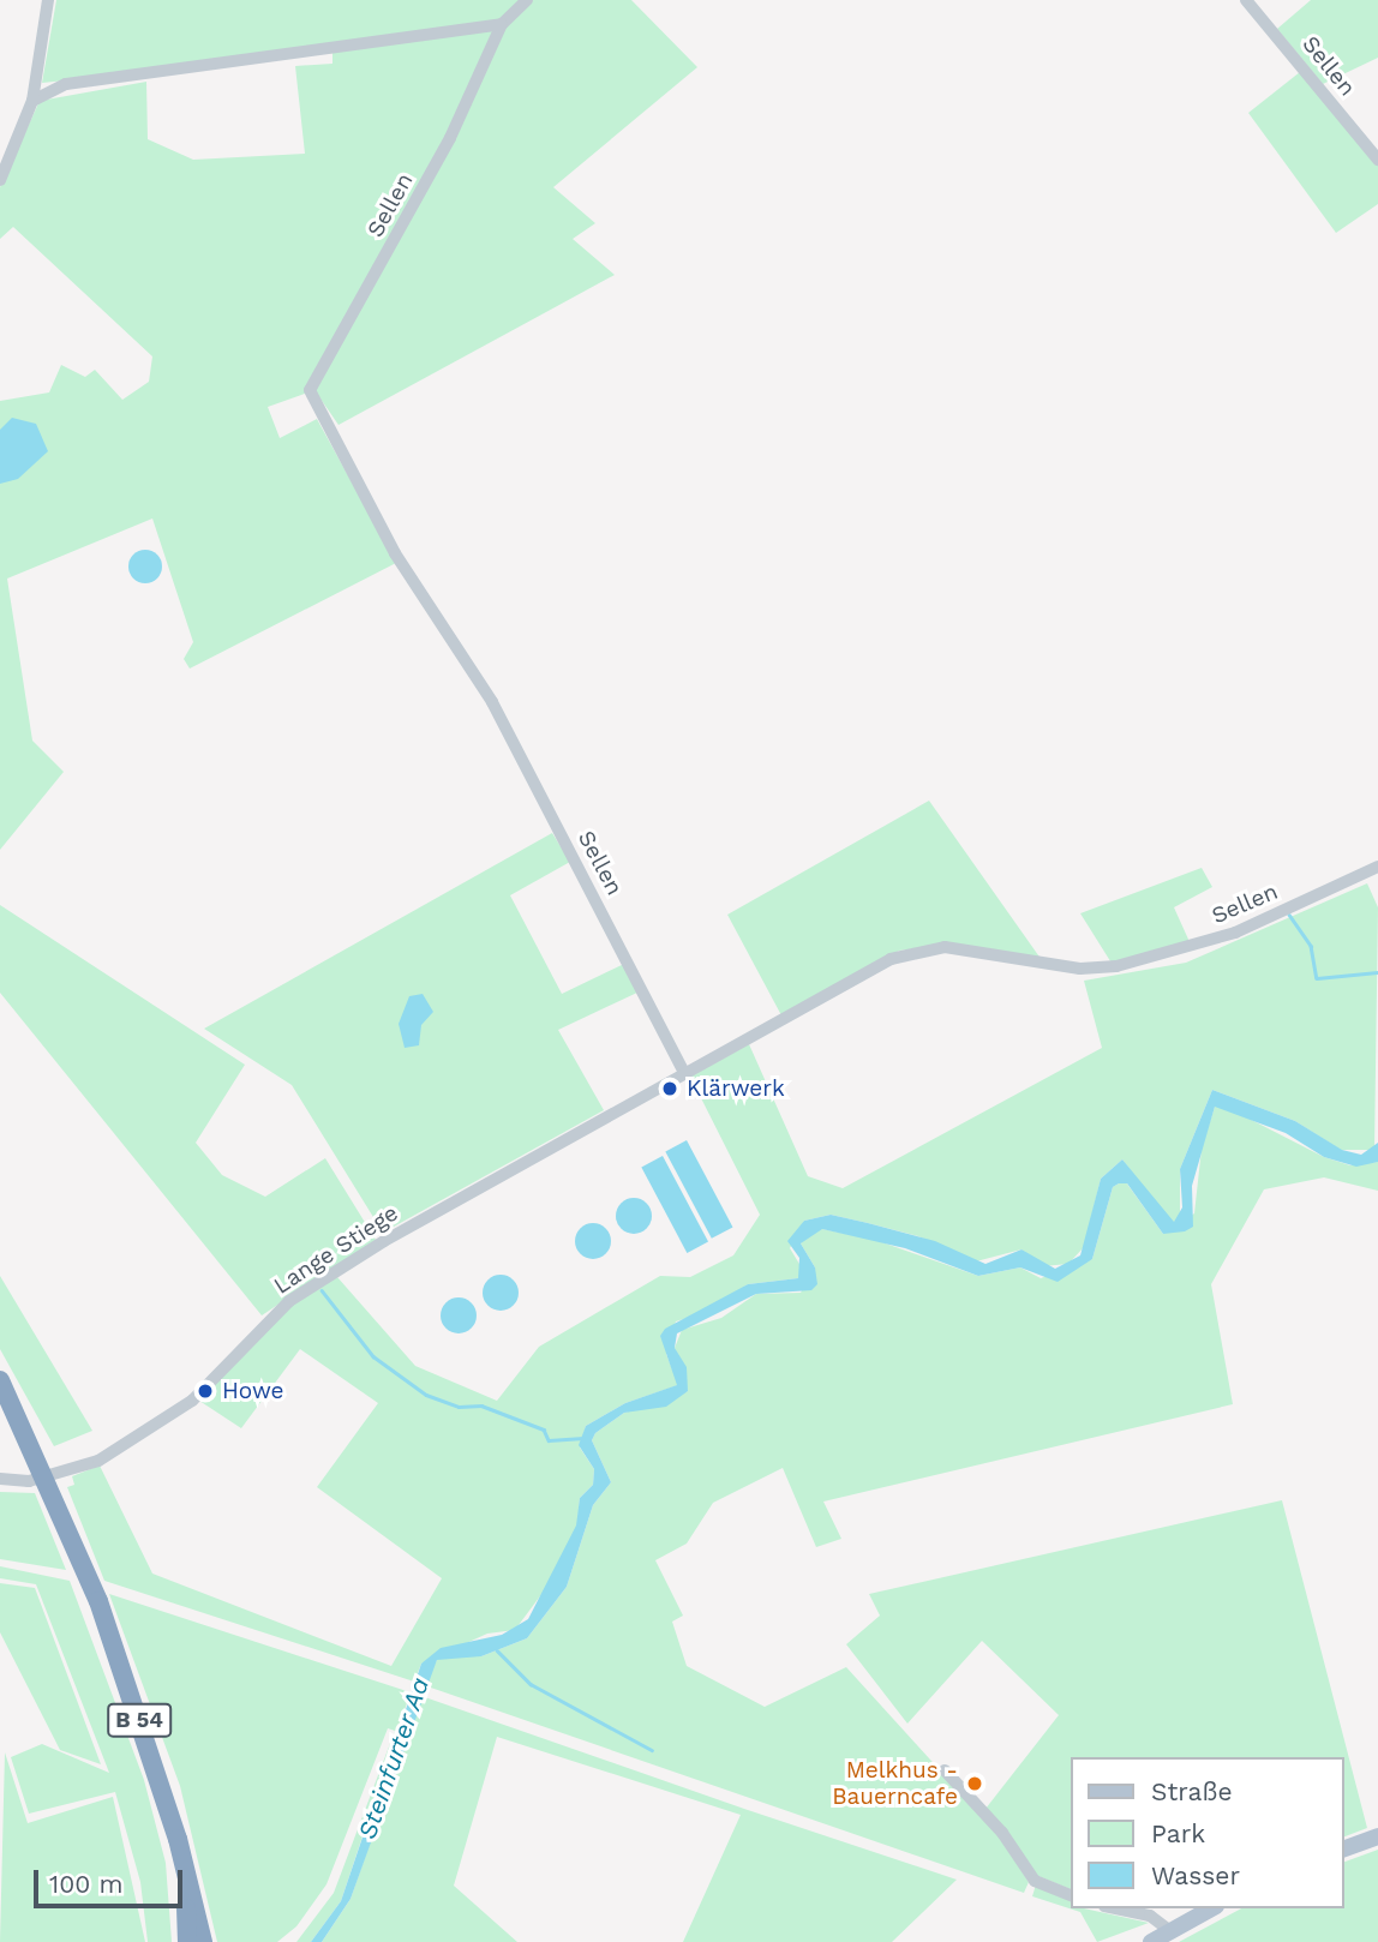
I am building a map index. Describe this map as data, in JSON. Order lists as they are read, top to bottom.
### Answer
{
  "streets": {
    "highway": ["B 54"],
    "street": ["Sellen", "Lange Stiege"]
  },
  "crossings": [
    ["Sellen", "Lange Stiege"]
  ],
  "water": ["Steinfurter Aa"],
  "places": ["Klärwerk", "Howe", "Melkhus - Bauerncafe"],
  "legend": ["Straße", "Park", "Wasser"],
  "scale_bar": "100 m"
}
